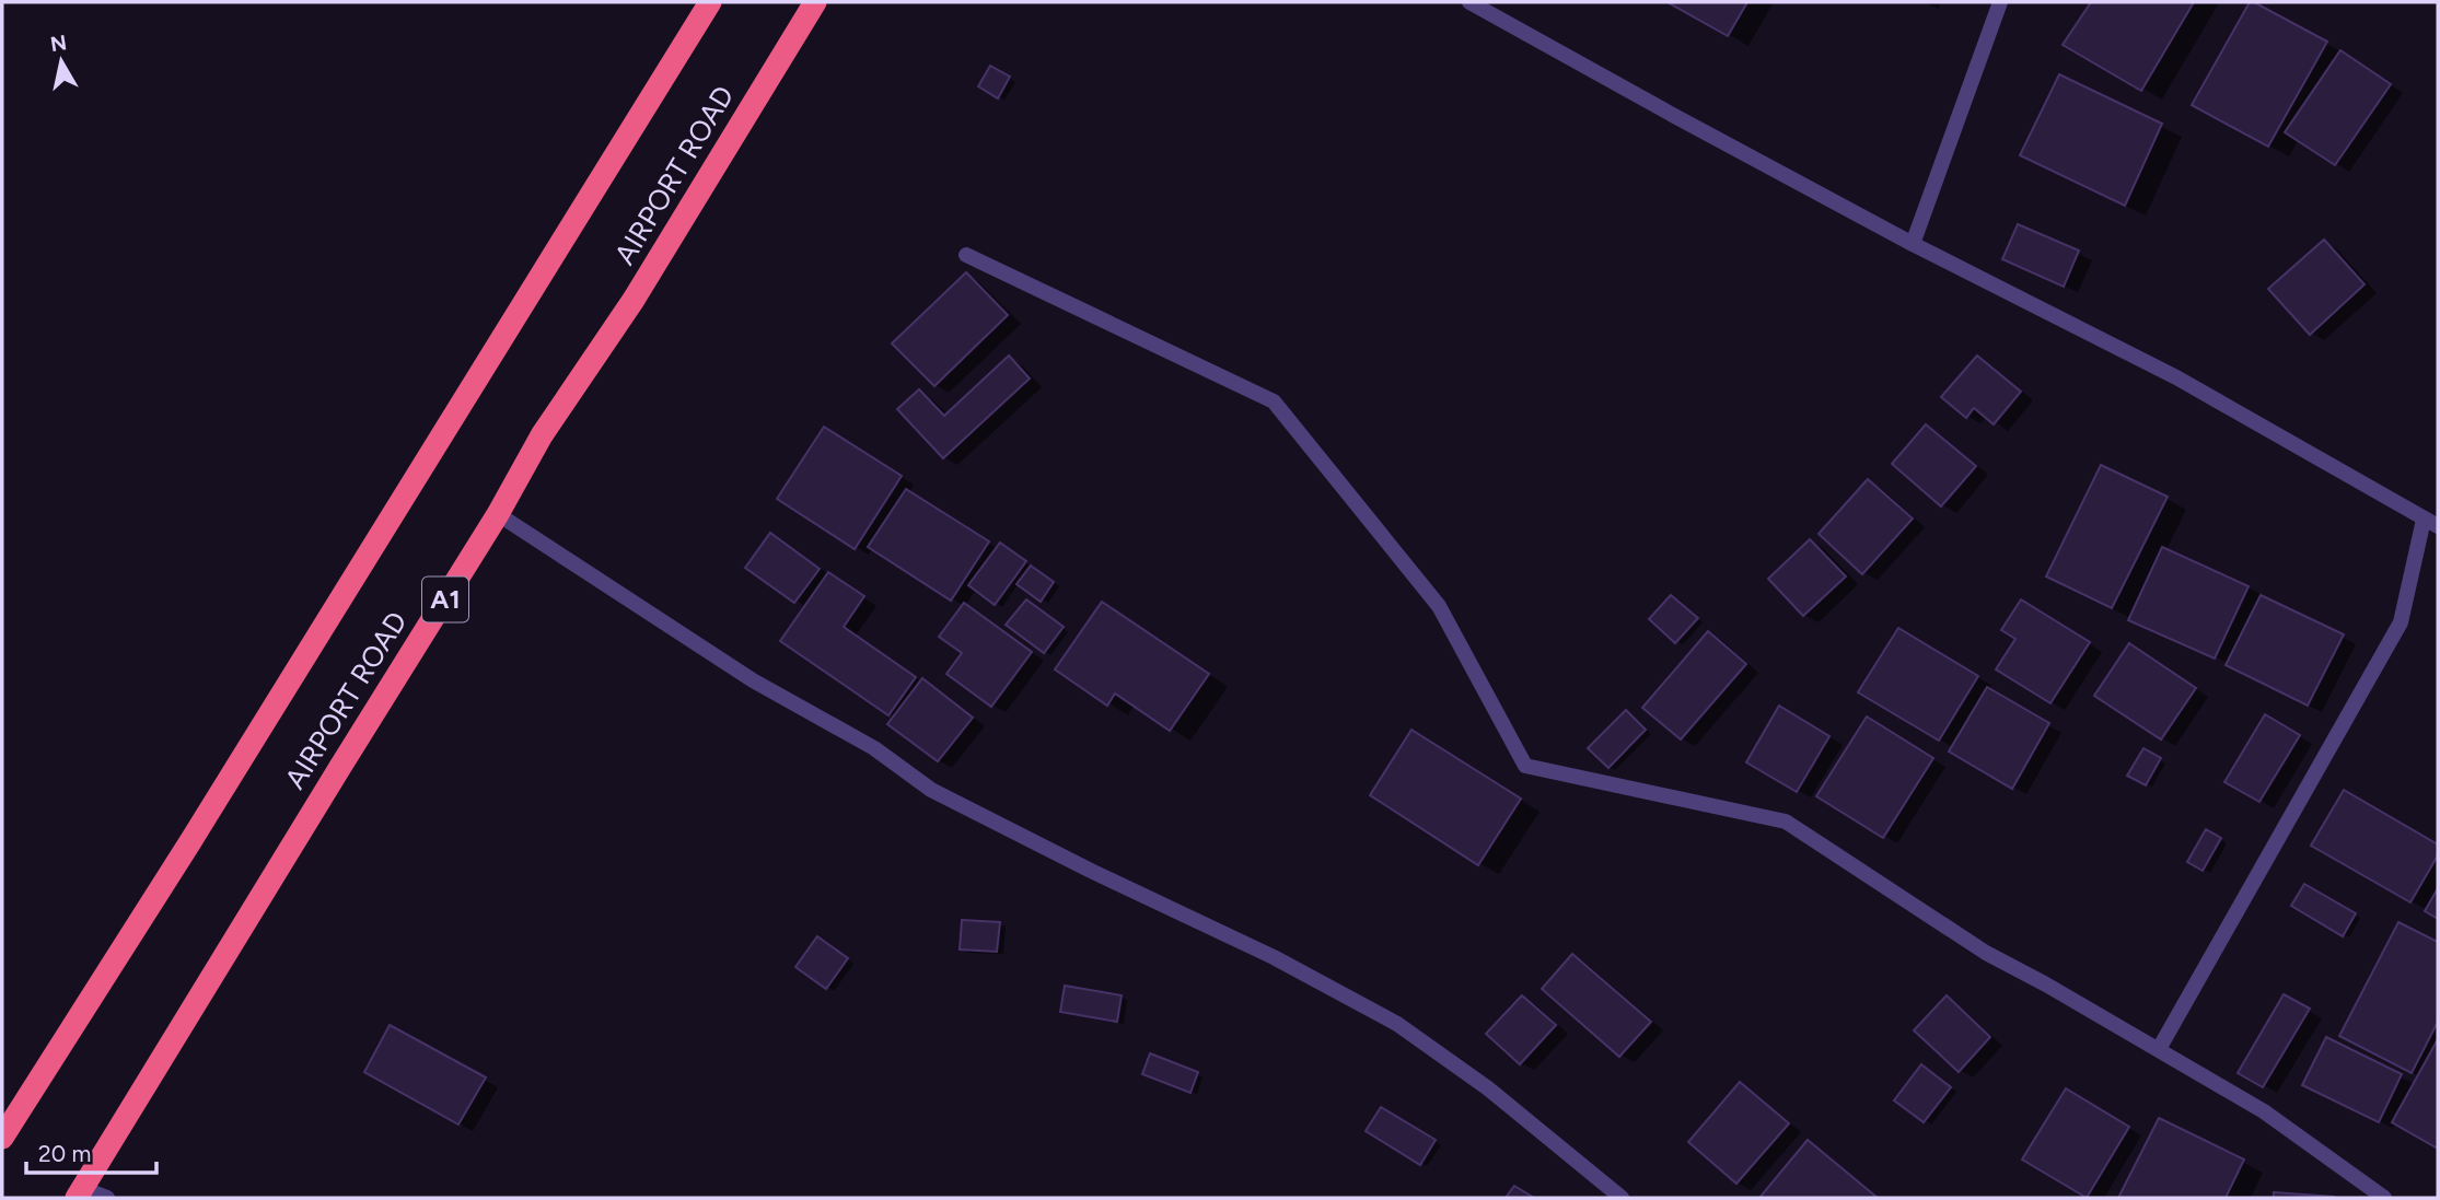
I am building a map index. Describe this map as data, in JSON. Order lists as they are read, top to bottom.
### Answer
{
  "streets": {
    "highway": ["AIRPORT ROAD", "A1"]
  },
  "scale_bar": "20 m",
  "north": "top"
}
